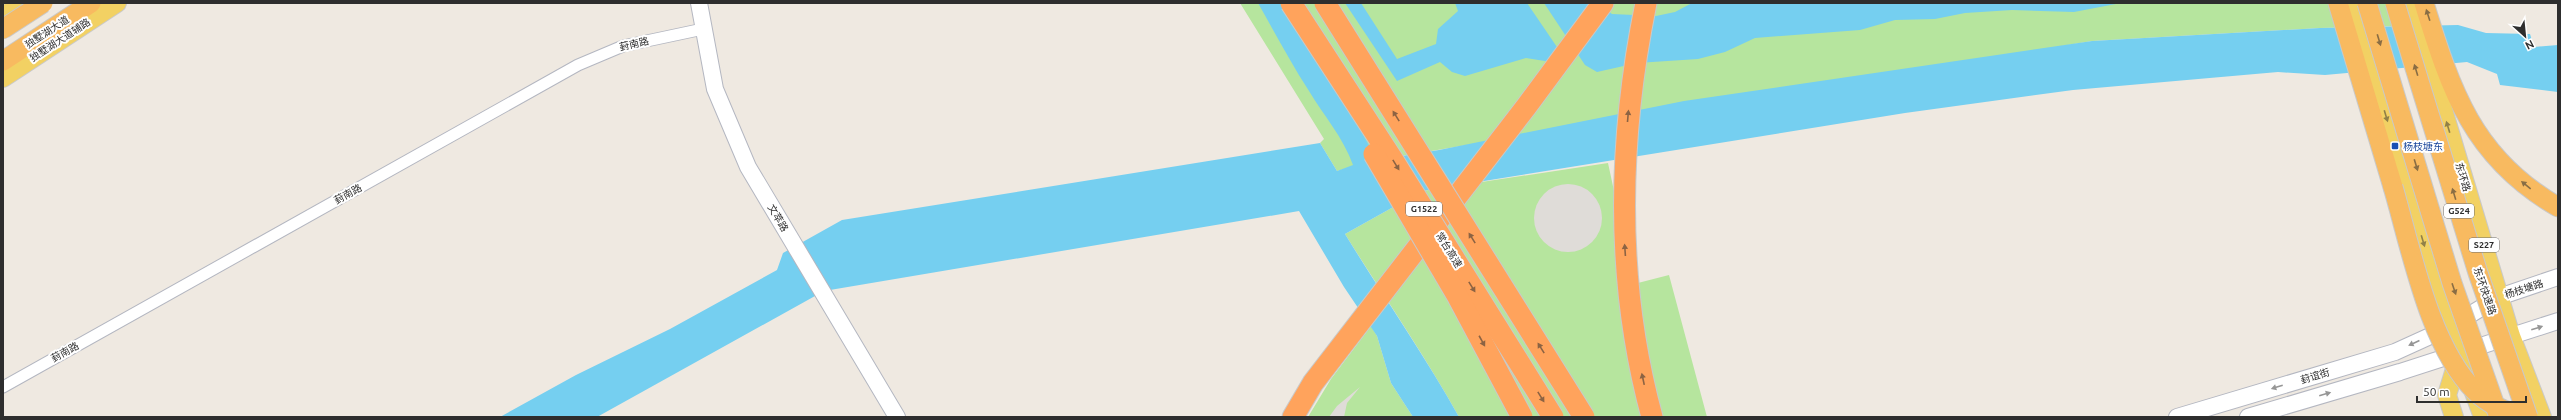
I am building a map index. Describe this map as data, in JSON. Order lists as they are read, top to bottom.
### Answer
{
  "streets": {
    "highway": [
      "独墅湖大道",
      "G1522",
      "G524",
      "常台高速",
      "东环快速路"
    ],
    "main road": [
      "独墅湖大道辅路",
      "东环路",
      "文萃路",
      "S227",
      "杨枝塘路",
      "葑谊街"
    ],
    "street": ["葑南路"]
  },
  "crossings": [
    ["葑南路", "文萃路"],
    ["东环路", "杨枝塘路"],
    ["杨枝塘路", "葑谊街"]
  ],
  "places": {
    "transit": ["杨枝塘东"]
  },
  "scale_bar": "50 m",
  "north": "bottom right"
}
